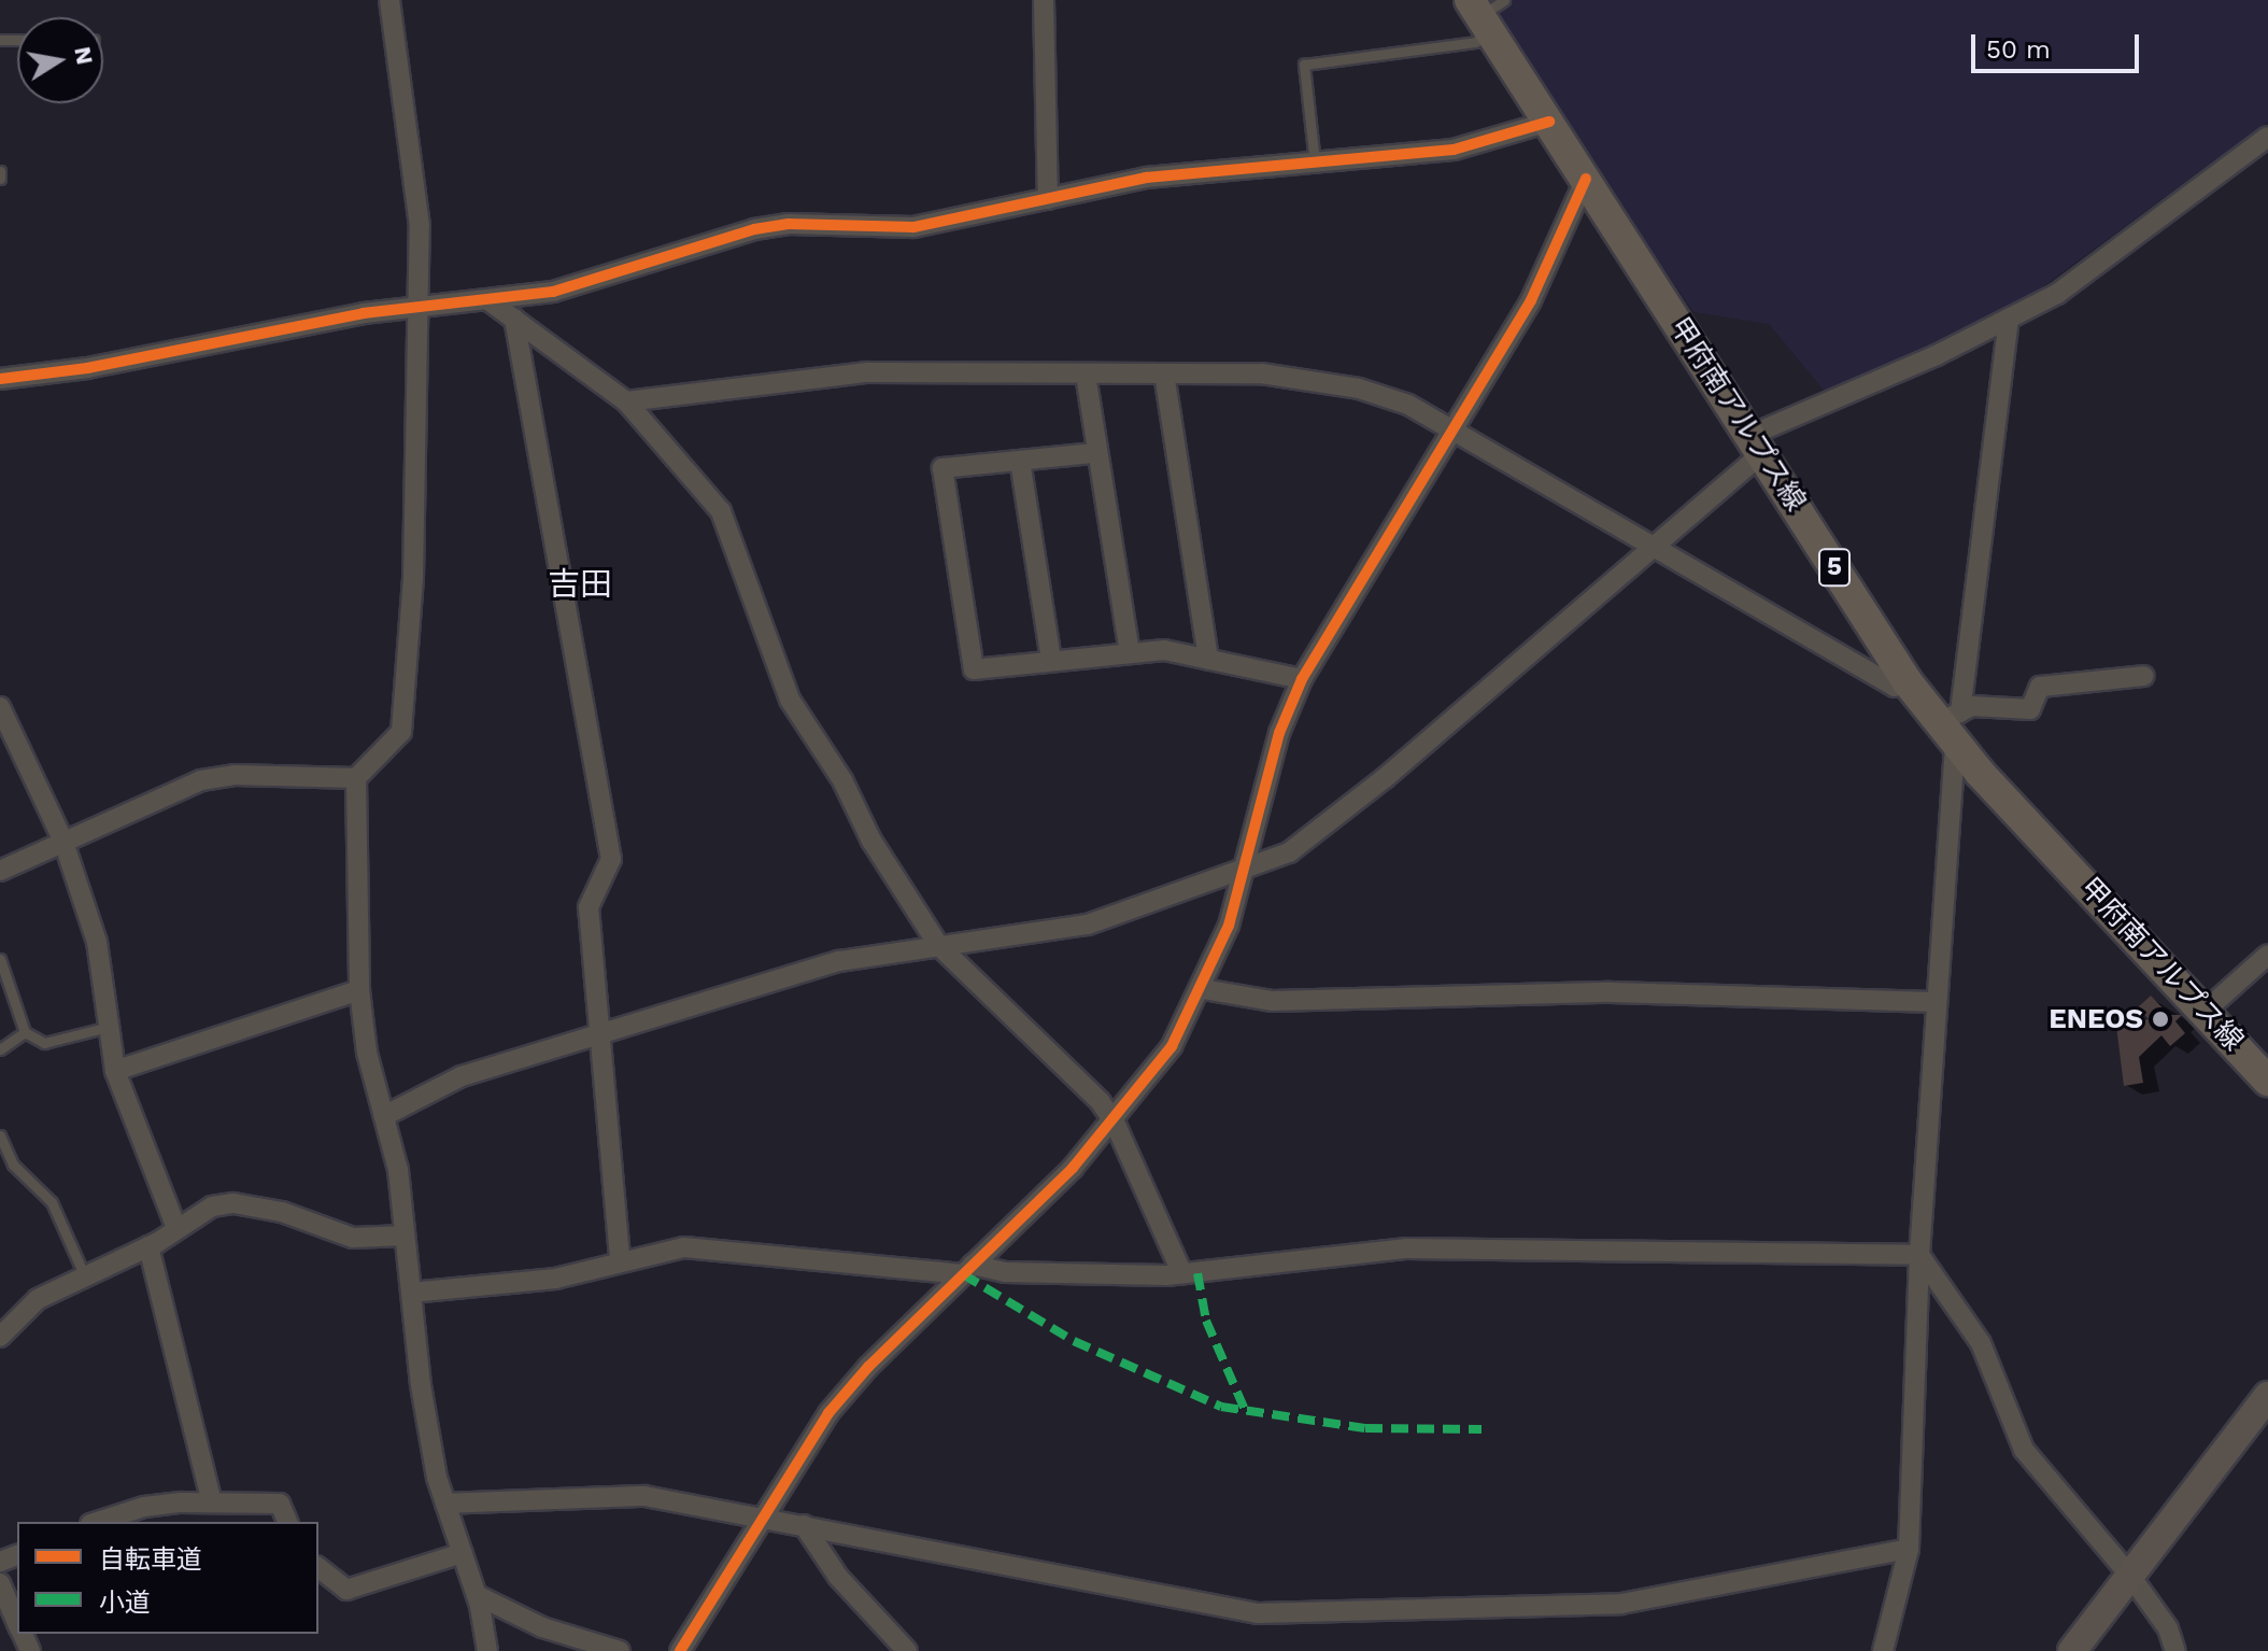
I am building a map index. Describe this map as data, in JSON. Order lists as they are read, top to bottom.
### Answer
{
  "streets": {
    "main road": ["甲府南アルプス線", "5"]
  },
  "districts": ["吉田"],
  "places": ["ENEOS"],
  "legend": ["自転車道", "小道"],
  "scale_bar": "50 m",
  "north": "right"
}
